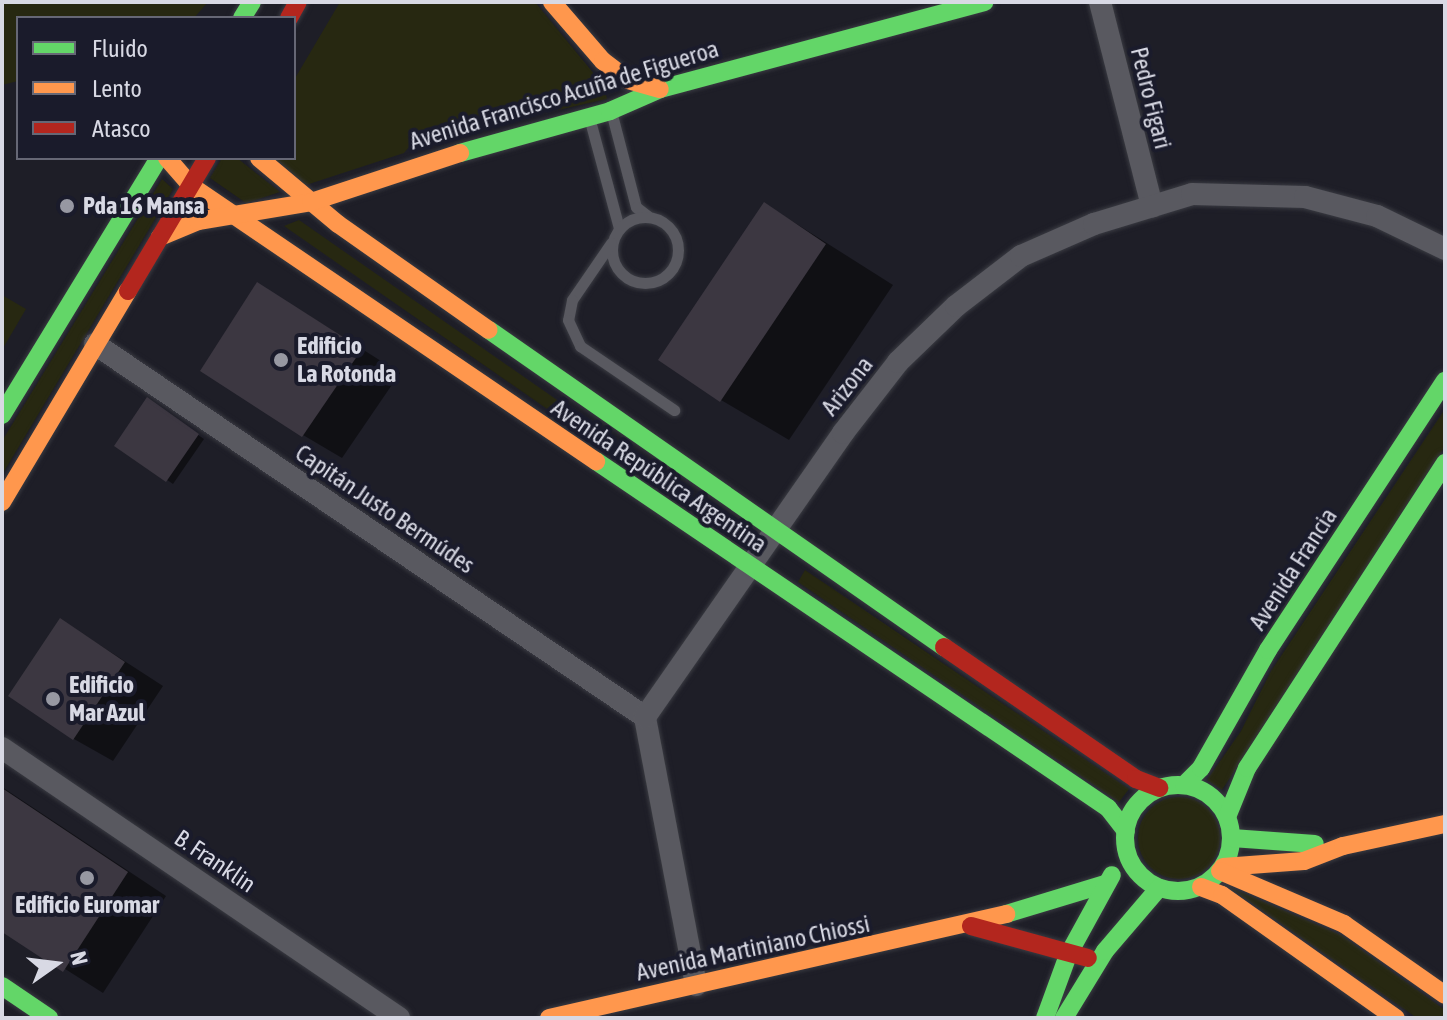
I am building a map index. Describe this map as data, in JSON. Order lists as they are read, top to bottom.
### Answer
{
  "streets": {
    "street": [
      "Avenida Francisco Acuña de Figueroa",
      "Pedro Figari",
      "Arizona",
      "Avenida República Argentina",
      "Capitán Justo Bermúdes",
      "Avenida Francia",
      "B. Franklin",
      "Avenida Martiniano Chiossi"
    ]
  },
  "crossings": [
    ["Avenida Francisco Acuña de Figueroa", "Avenida República Argentina"],
    ["Pedro Figari", "Arizona"],
    ["Arizona", "Avenida República Argentina"],
    ["Arizona", "Capitán Justo Bermúdes"],
    ["Avenida República Argentina", "Avenida Francia"]
  ],
  "places": [
    "Pda 16 Mansa",
    "Edificio La Rotonda",
    "Edificio Mar Azul",
    "Edificio Euromar"
  ],
  "legend": ["Fluido", "Lento", "Atasco"],
  "north": "right"
}
